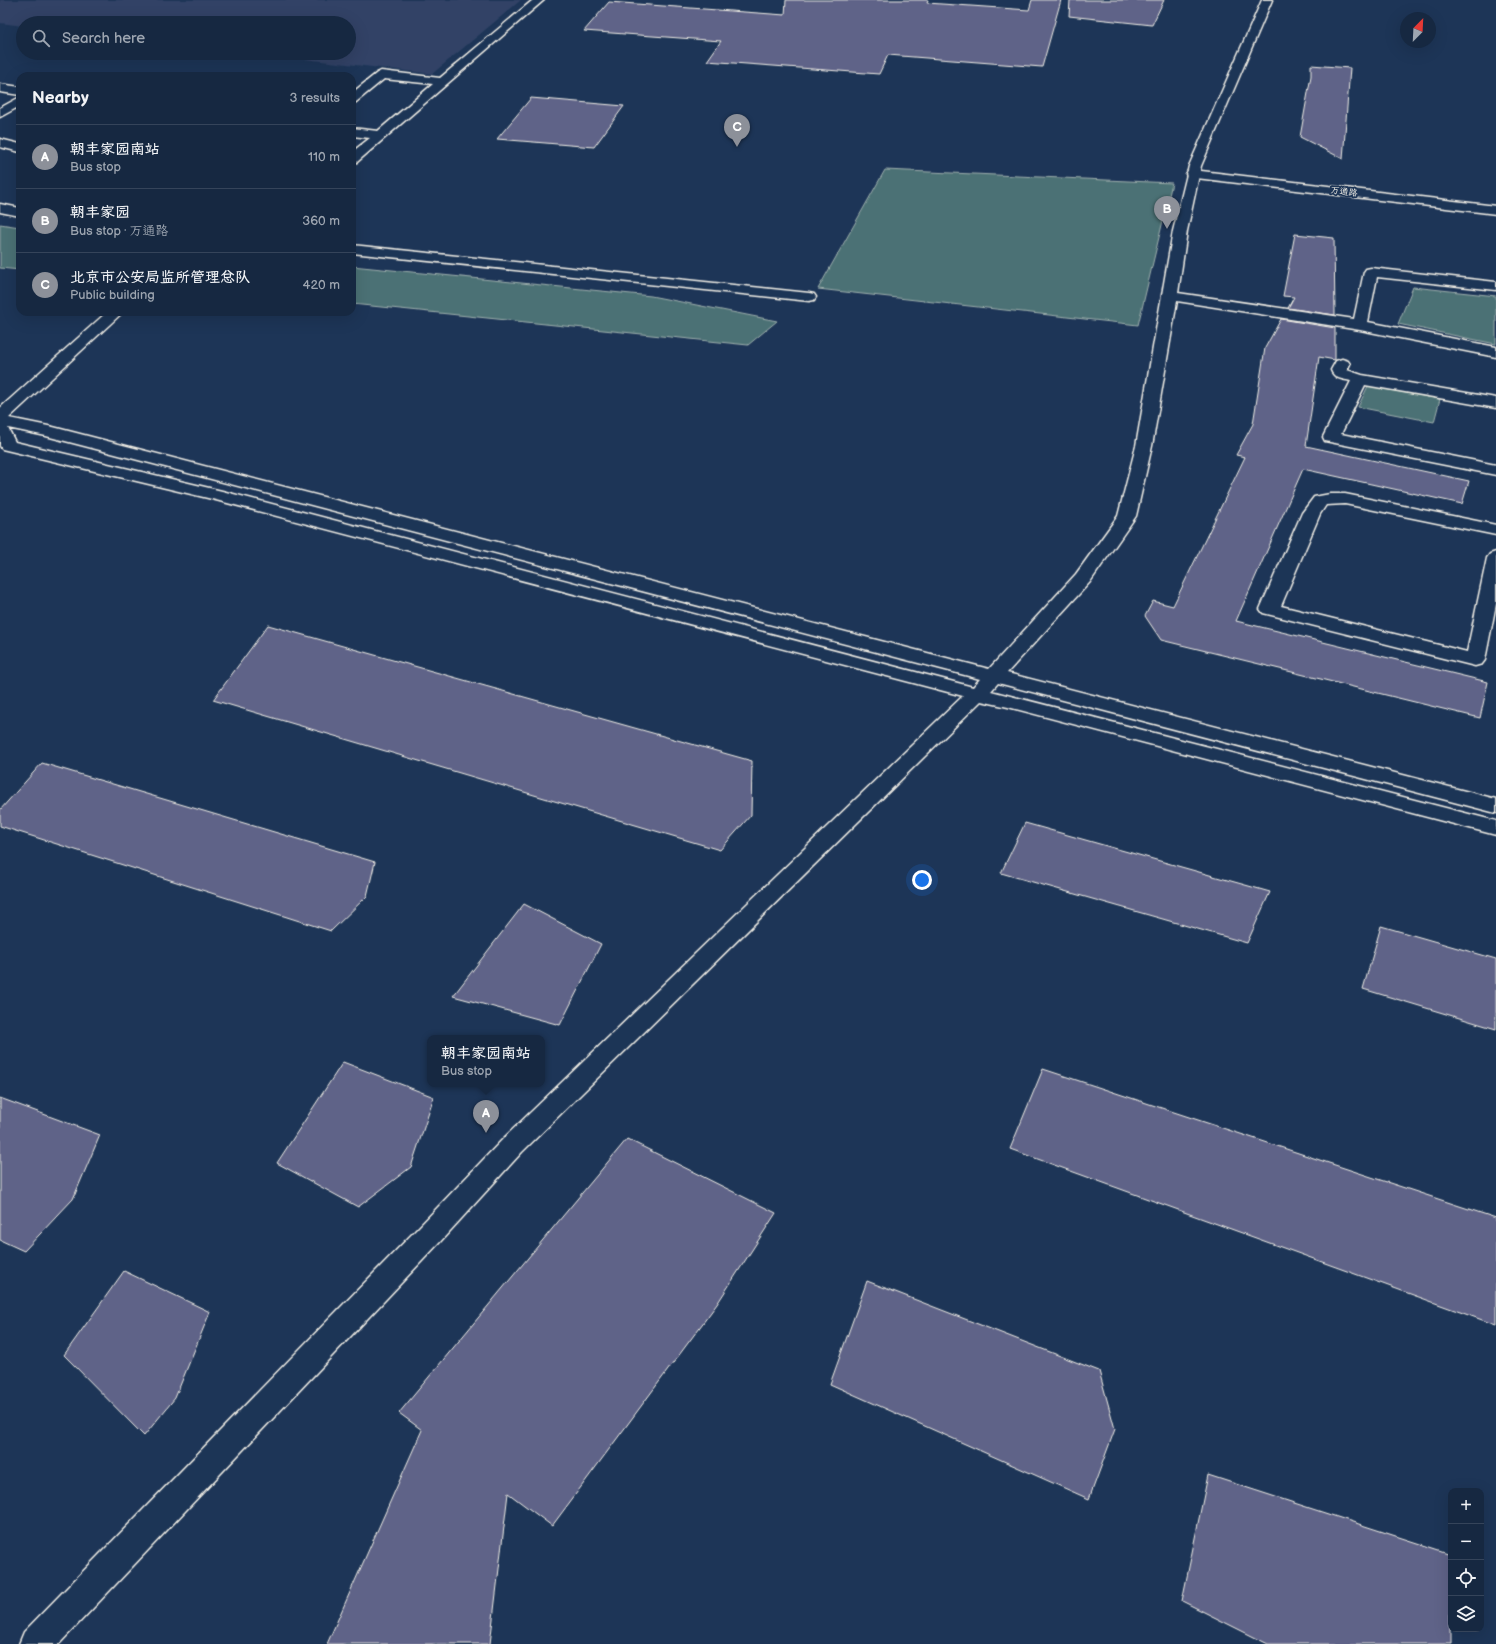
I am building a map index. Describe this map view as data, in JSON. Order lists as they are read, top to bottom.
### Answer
{
  "streets": {
    "street": ["万通路"]
  },
  "north": "top right",
  "page": {
    "search": "Search here",
    "heading": ["Nearby", "3 results"],
    "pins": ["C", "B", "A"],
    "list": [
      {
        "mark": "A",
        "name": "朝丰家园南站",
        "note": "Bus stop",
        "value": "110 m"
      },
      {
        "mark": "B",
        "name": "朝丰家园",
        "note": "Bus stop · 万通路",
        "value": "360 m"
      },
      {
        "mark": "C",
        "name": "北京市公安局监所管理总队",
        "note": "Public building",
        "value": "420 m"
      }
    ],
    "popup": ["朝丰家园南站", "Bus stop"],
    "map_buttons": ["+", "−"]
  }
}
